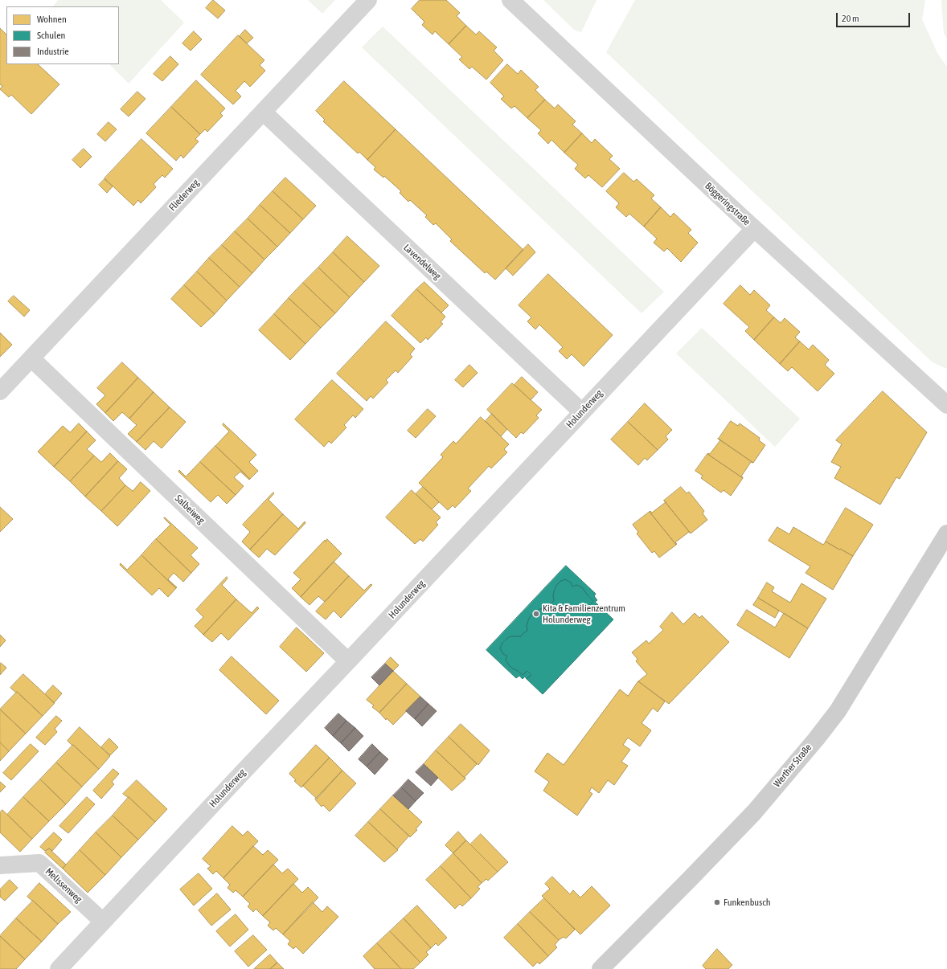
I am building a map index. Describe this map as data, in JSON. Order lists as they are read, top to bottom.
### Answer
{
  "streets": {
    "main road": ["Werther Straße"],
    "street": [
      "Fliederweg",
      "Böggeringstraße",
      "Lavendelweg",
      "Holunderweg",
      "Salbeiweg",
      "Melissenweg"
    ]
  },
  "crossings": [
    ["Fliederweg", "Lavendelweg"],
    ["Fliederweg", "Salbeiweg"],
    ["Böggeringstraße", "Holunderweg"],
    ["Lavendelweg", "Holunderweg"],
    ["Holunderweg", "Salbeiweg"],
    ["Holunderweg", "Melissenweg"]
  ],
  "places": ["Kita & Familienzentrum Holunderweg", "Funkenbusch"],
  "legend": ["Wohnen", "Schulen", "Industrie"],
  "scale_bar": "20 m"
}
